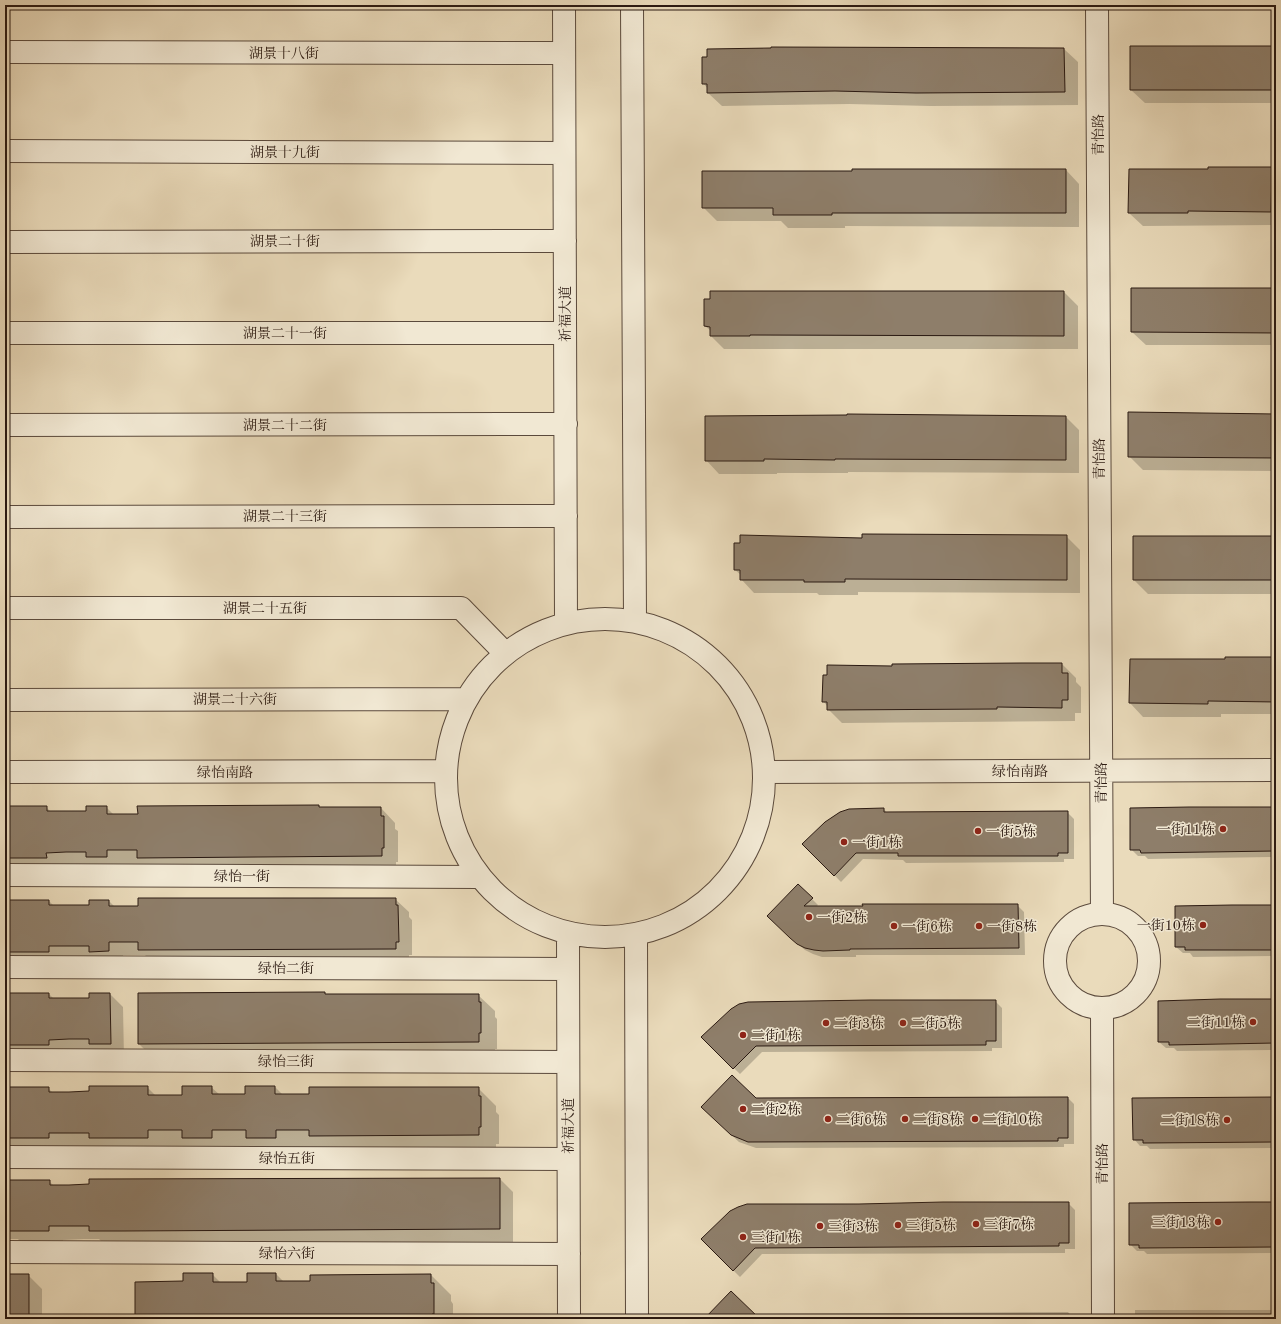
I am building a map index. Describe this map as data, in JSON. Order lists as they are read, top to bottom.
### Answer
{
  "streets": {
    "street": [
      "湖景十八街",
      "青怡路",
      "湖景十九街",
      "湖景二十街",
      "祈福大道",
      "湖景二十一街",
      "湖景二十二街",
      "湖景二十三街",
      "湖景二十五街",
      "湖景二十六街",
      "绿怡南路",
      "绿怡一街",
      "绿怡二街",
      "绿怡三街",
      "绿怡五街",
      "绿怡六街"
    ]
  },
  "crossings": [
    ["湖景十八街", "祈福大道"],
    ["青怡路", "绿怡南路"],
    ["湖景十九街", "祈福大道"],
    ["湖景二十街", "祈福大道"],
    ["祈福大道", "湖景二十一街"],
    ["祈福大道", "湖景二十二街"],
    ["祈福大道", "湖景二十三街"],
    ["祈福大道", "绿怡二街"],
    ["祈福大道", "绿怡三街"],
    ["祈福大道", "绿怡五街"],
    ["祈福大道", "绿怡六街"]
  ],
  "places": [
    "一街11栋",
    "一街5栋",
    "一街1栋",
    "一街2栋",
    "一街10栋",
    "一街6栋",
    "一街8栋",
    "二街11栋",
    "二街3栋",
    "二街5栋",
    "二街1栋",
    "二街2栋",
    "二街6栋",
    "二街8栋",
    "二街10栋",
    "二街18栋",
    "三街13栋",
    "三街7栋",
    "三街5栋",
    "三街3栋",
    "三街1栋"
  ]
}
